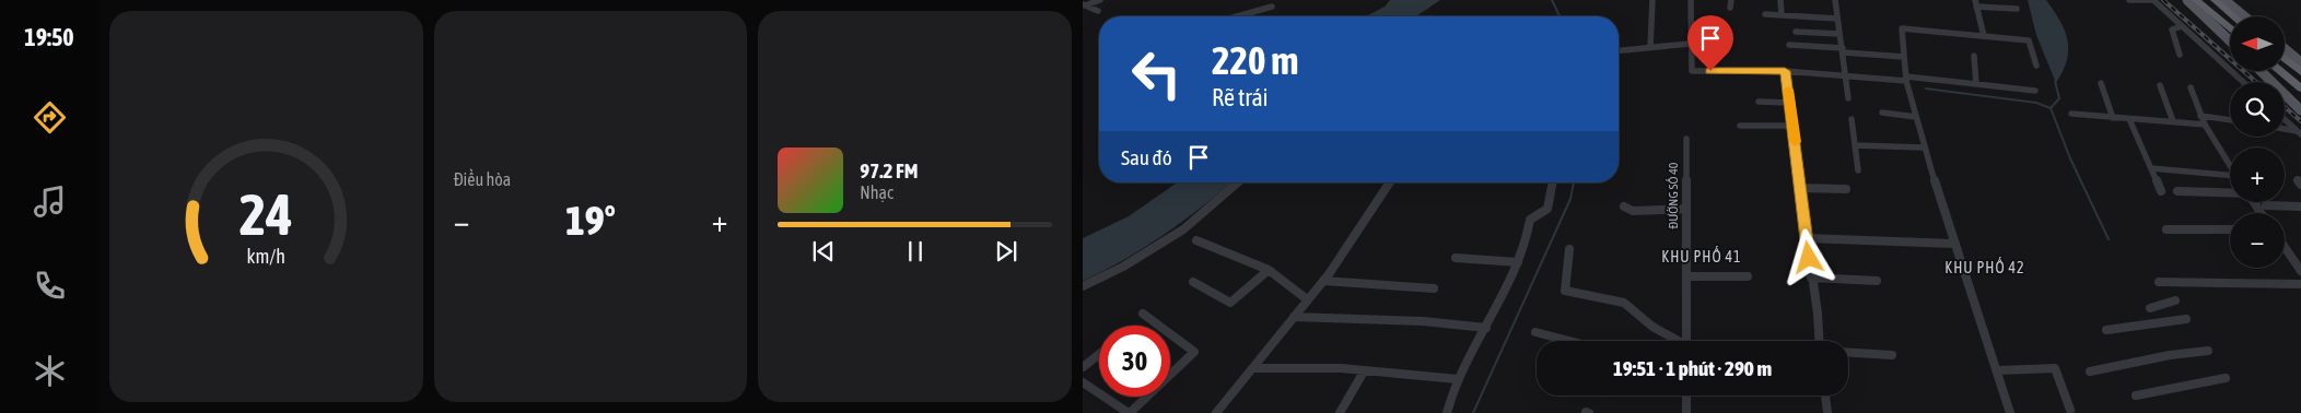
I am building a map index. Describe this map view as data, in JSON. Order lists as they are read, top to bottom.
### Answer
{
  "streets": {
    "street": ["ĐƯỜNG SỐ 40"]
  },
  "districts": ["KHU PHỐ 41", "KHU PHỐ 42"],
  "north": "left",
  "page": {
    "tabs": "19:50",
    "tile": "Điều hòa",
    "map_buttons": ["+", "−"],
    "turn": ["220 m", "Rẽ trái"],
    "then": "Sau đó",
    "song": ["97.2 FM", "Nhạc"],
    "heat": ["−", "19°", "+"],
    "limit": "30",
    "trip": "19:51 · 1 phút · 290 m",
    "gauge": ["24", "km/h"]
  }
}
